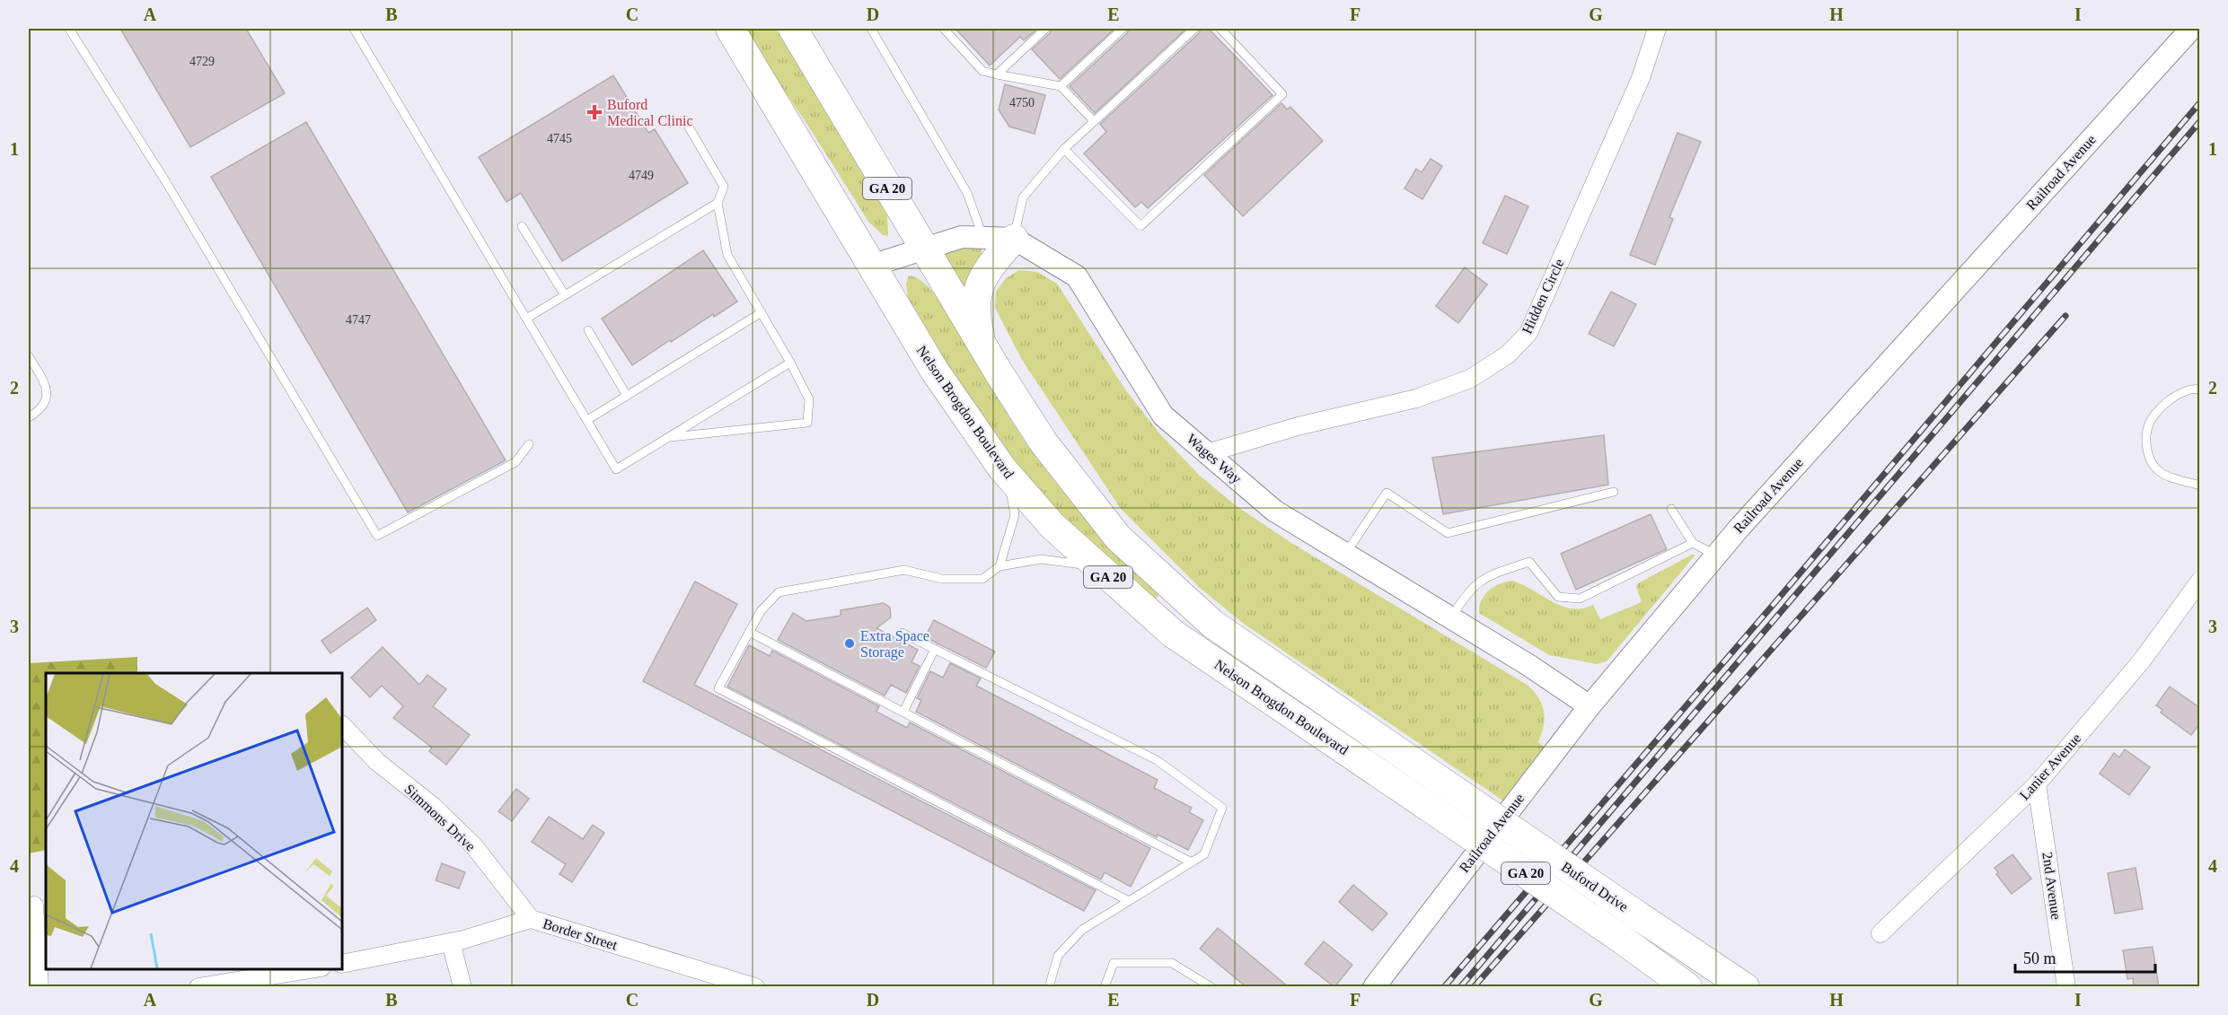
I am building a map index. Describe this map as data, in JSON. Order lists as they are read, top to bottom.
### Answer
{
  "streets": {
    "highway": ["GA 20", "Nelson Brogdon Boulevard", "Buford Drive"],
    "street": [
      "Railroad Avenue",
      "Hidden Circle",
      "Wages Way",
      "Lanier Avenue",
      "Simmons Drive",
      "2nd Avenue",
      "Border Street"
    ]
  },
  "crossings": [
    ["Railroad Avenue", "Wages Way"],
    ["Hidden Circle", "Wages Way"],
    ["Nelson Brogdon Boulevard", "Wages Way"],
    ["Nelson Brogdon Boulevard", "Buford Drive"],
    ["Lanier Avenue", "2nd Avenue"],
    ["Simmons Drive", "Border Street"]
  ],
  "places": {
    "health": ["Buford Medical Clinic"],
    "other": ["Extra Space Storage"]
  },
  "house_numbers": [
    "4729",
    "4750",
    "4745",
    "4749",
    "4747"
  ],
  "scale_bar": "50 m",
  "grid": {
    "columns": [
      "A",
      "B",
      "C",
      "D",
      "E",
      "F",
      "G",
      "H",
      "I"
    ],
    "rows": [
      "1",
      "2",
      "3",
      "4"
    ]
  }
}
